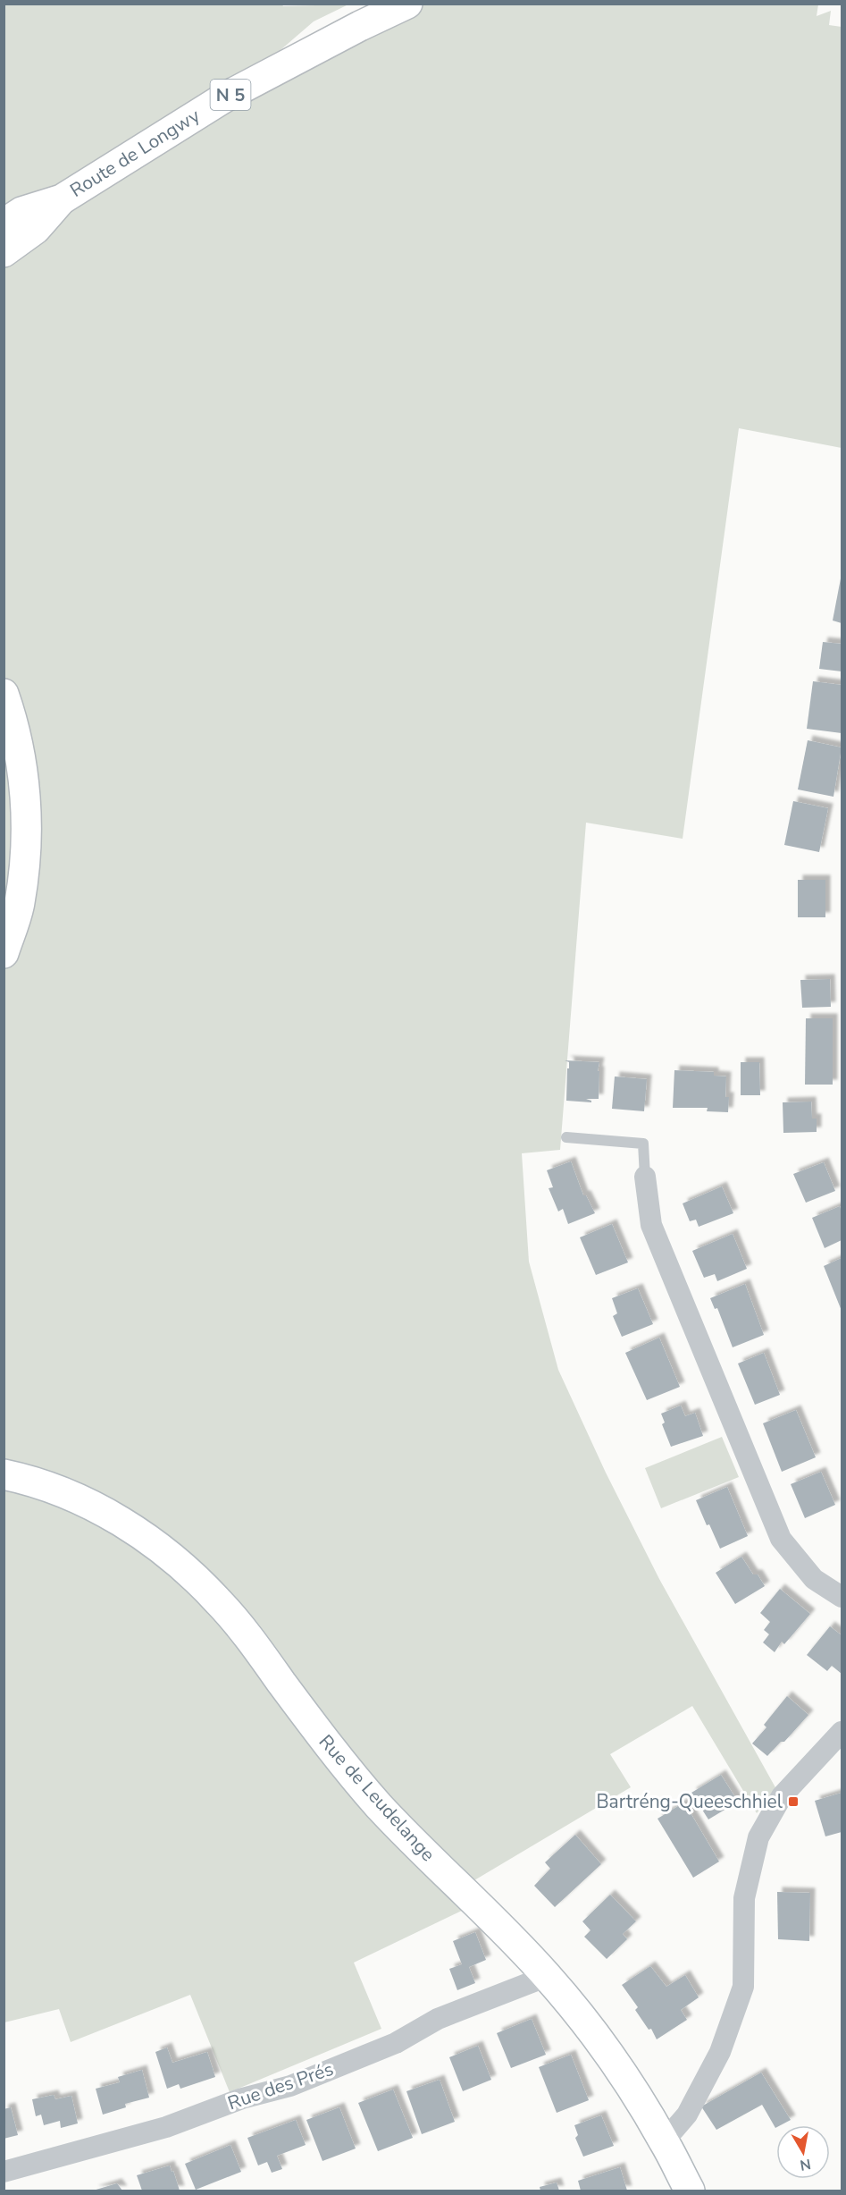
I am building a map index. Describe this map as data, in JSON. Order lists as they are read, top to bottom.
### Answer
{
  "streets": {
    "street": [
      "N 5",
      "Route de Longwy",
      "Rue de Leudelange",
      "Rue des Prés"
    ]
  },
  "crossings": [
    ["Rue de Leudelange", "Rue des Prés"]
  ],
  "places": {
    "transit": ["Bartréng-Queeschhiel"]
  },
  "north": "bottom"
}
